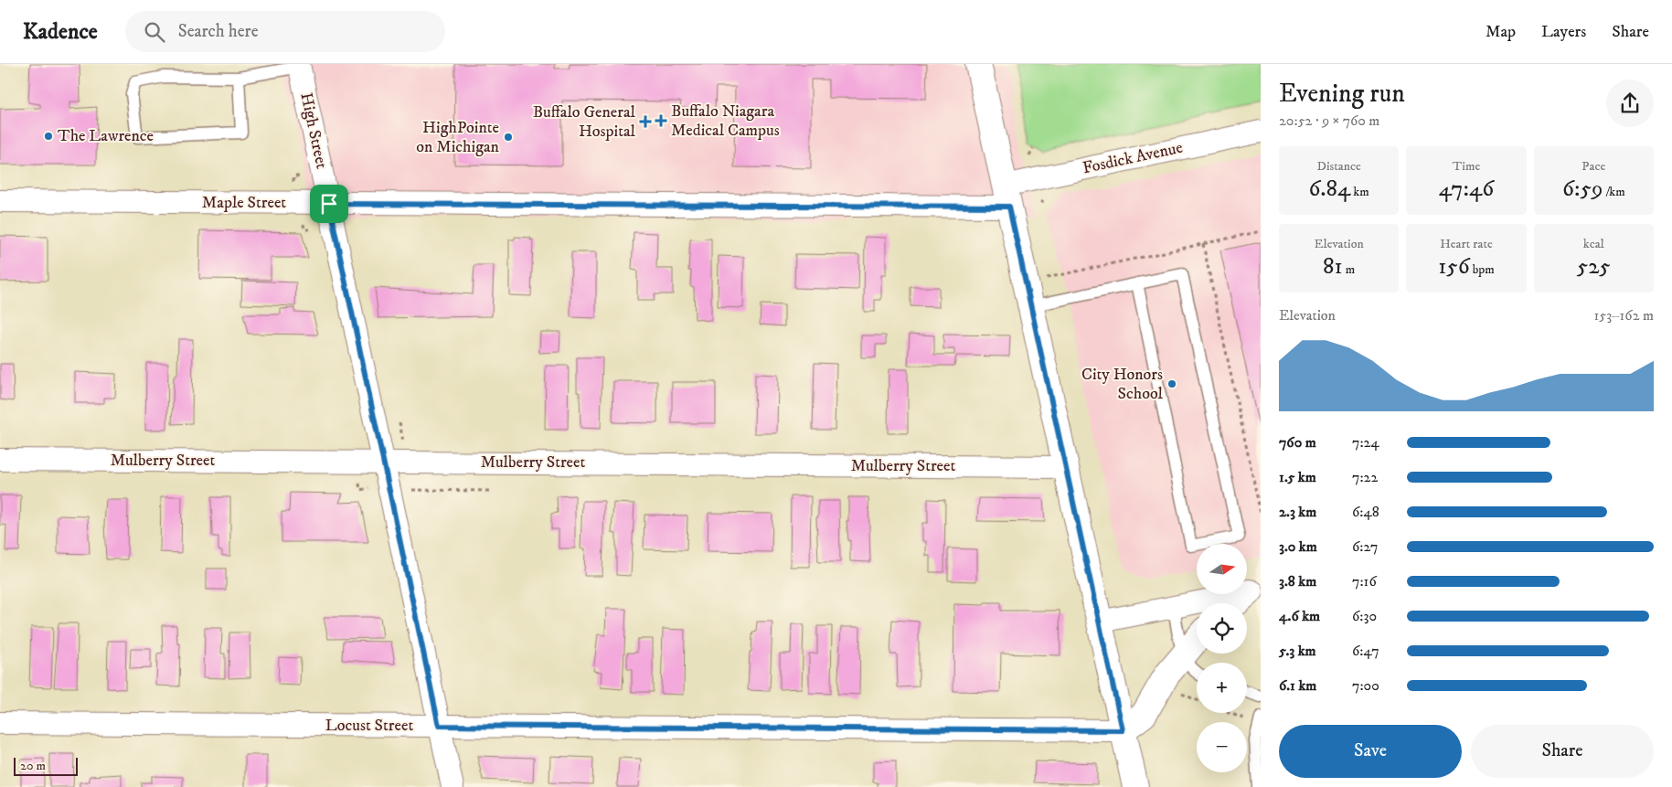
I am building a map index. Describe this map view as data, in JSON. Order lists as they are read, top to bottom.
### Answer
{
  "streets": {
    "street": [
      "High Street",
      "Fosdick Avenue",
      "Maple Street",
      "Mulberry Street",
      "Locust Street"
    ]
  },
  "crossings": [
    ["High Street", "Maple Street"],
    ["High Street", "Mulberry Street"],
    ["High Street", "Locust Street"],
    ["Fosdick Avenue", "Maple Street"]
  ],
  "places": {
    "health": ["Buffalo Niagara Medical Campus", "Buffalo General Hospital"],
    "other": ["The Lawrence", "HighPointe on Michigan", "City Honors School"]
  },
  "scale_bar": "20 m",
  "north": "right",
  "page": {
    "header": "Kadence",
    "search": "Search here",
    "nav": ["Map", "Layers", "Share"],
    "heading": ["Evening run", "20:52 · 9 × 760 m"],
    "stats": [
      ["Distance", "6.84 km"],
      ["Time", "47:46"],
      ["Pace", "6:59 /km"],
      ["Elevation", "81 m"],
      ["Heart rate", "156 bpm"],
      ["kcal", "525"]
    ],
    "chart": ["Elevation", "153–162 m"],
    "list": [
      {
        "name": "760 m",
        "note": "7:24"
      },
      {
        "name": "1.5 km",
        "note": "7:22"
      },
      {
        "name": "2.3 km",
        "note": "6:48"
      },
      {
        "name": "3.0 km",
        "note": "6:27"
      },
      {
        "name": "3.8 km",
        "note": "7:16"
      },
      {
        "name": "4.6 km",
        "note": "6:30"
      },
      {
        "name": "5.3 km",
        "note": "6:47"
      },
      {
        "name": "6.1 km",
        "note": "7:00"
      }
    ],
    "map_buttons": ["+", "−"],
    "buttons": ["Save", "Share"],
    "scale": "20 m"
  }
}
